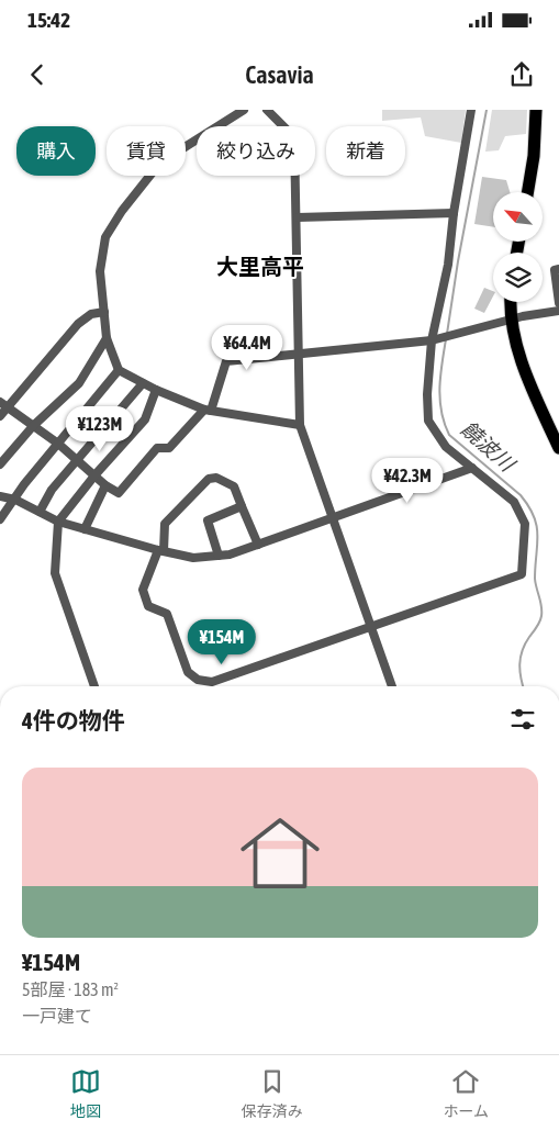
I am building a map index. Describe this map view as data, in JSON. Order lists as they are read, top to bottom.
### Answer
{
  "districts": ["大里高平"],
  "water": ["饒波川"],
  "north": "top left",
  "page": {
    "status": "15:42",
    "header": "Casavia",
    "chip": [
      "購入",
      "賃貸",
      "絞り込み",
      "新着"
    ],
    "price": [
      "¥64.4M",
      "¥123M",
      "¥42.3M",
      "¥154M"
    ],
    "heading": "4件の物件",
    "list": [
      {
        "name": "¥154M",
        "note": "5部屋 · 183 m² · 一戸建て"
      }
    ],
    "tabs": ["地図", "保存済み", "ホーム"]
  }
}
